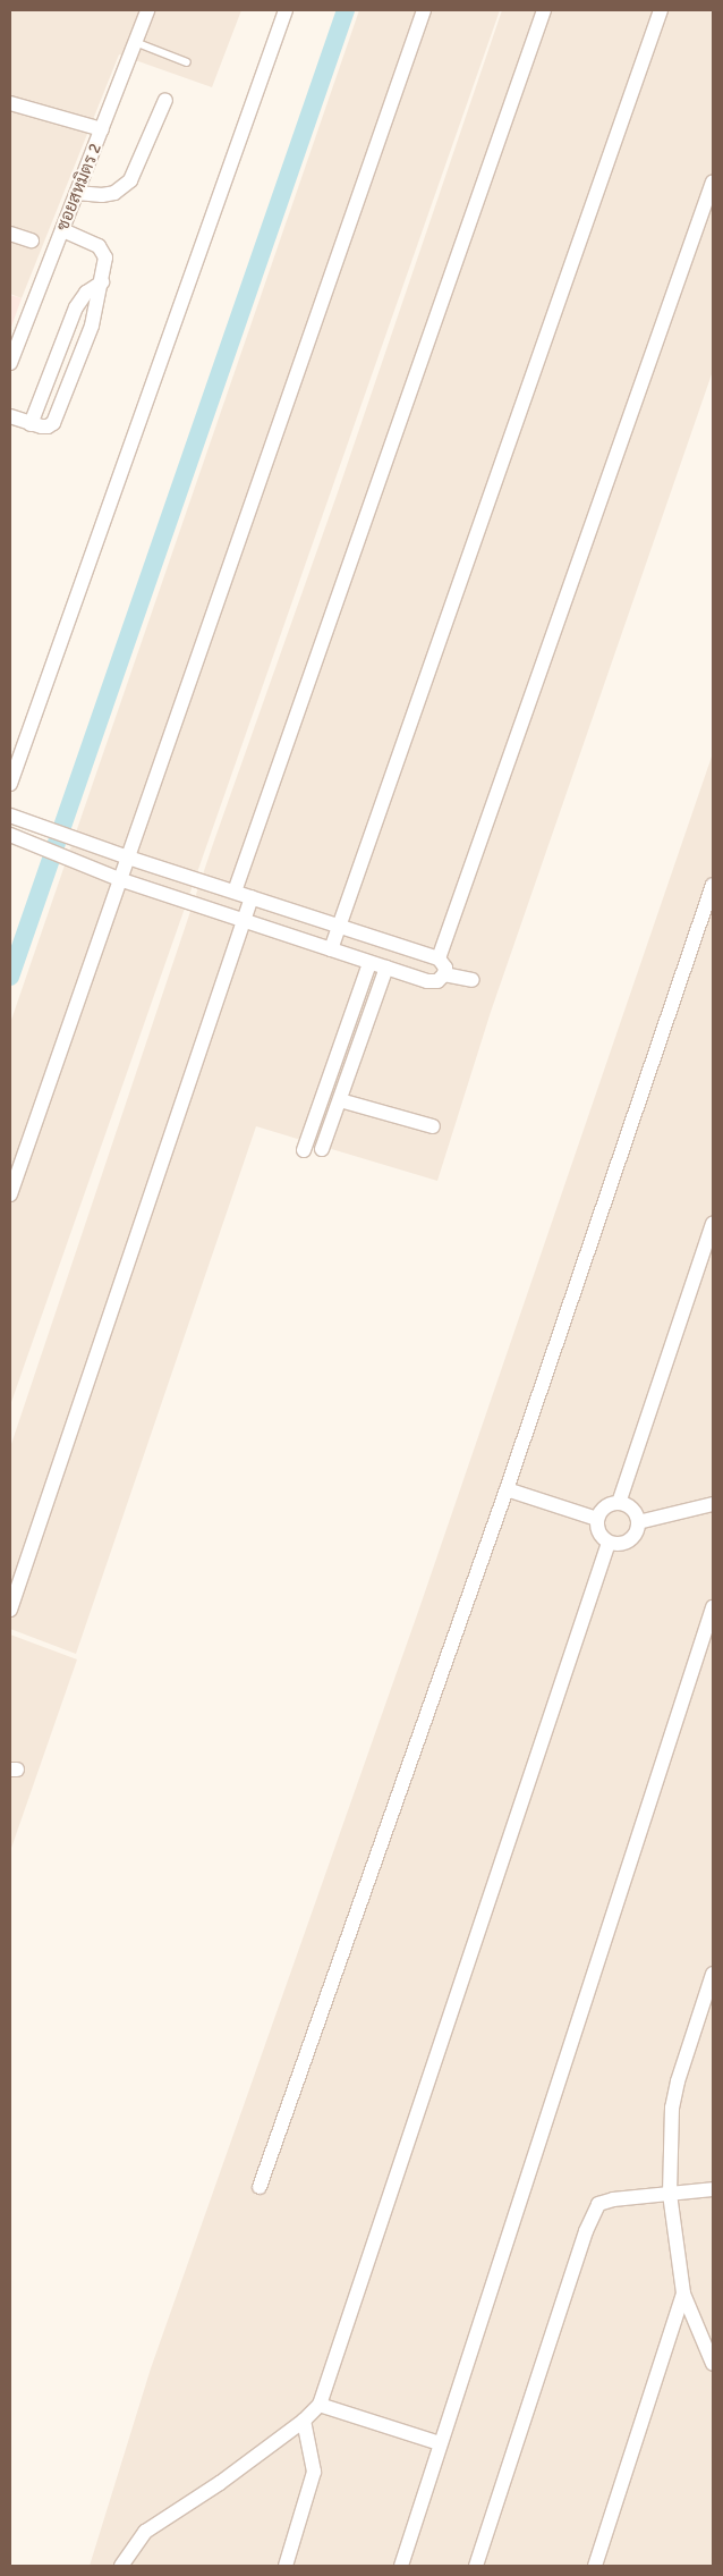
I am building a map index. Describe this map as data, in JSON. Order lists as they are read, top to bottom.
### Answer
{
  "streets": {
    "street": ["ซอยสหมิตร 2"]
  }
}
